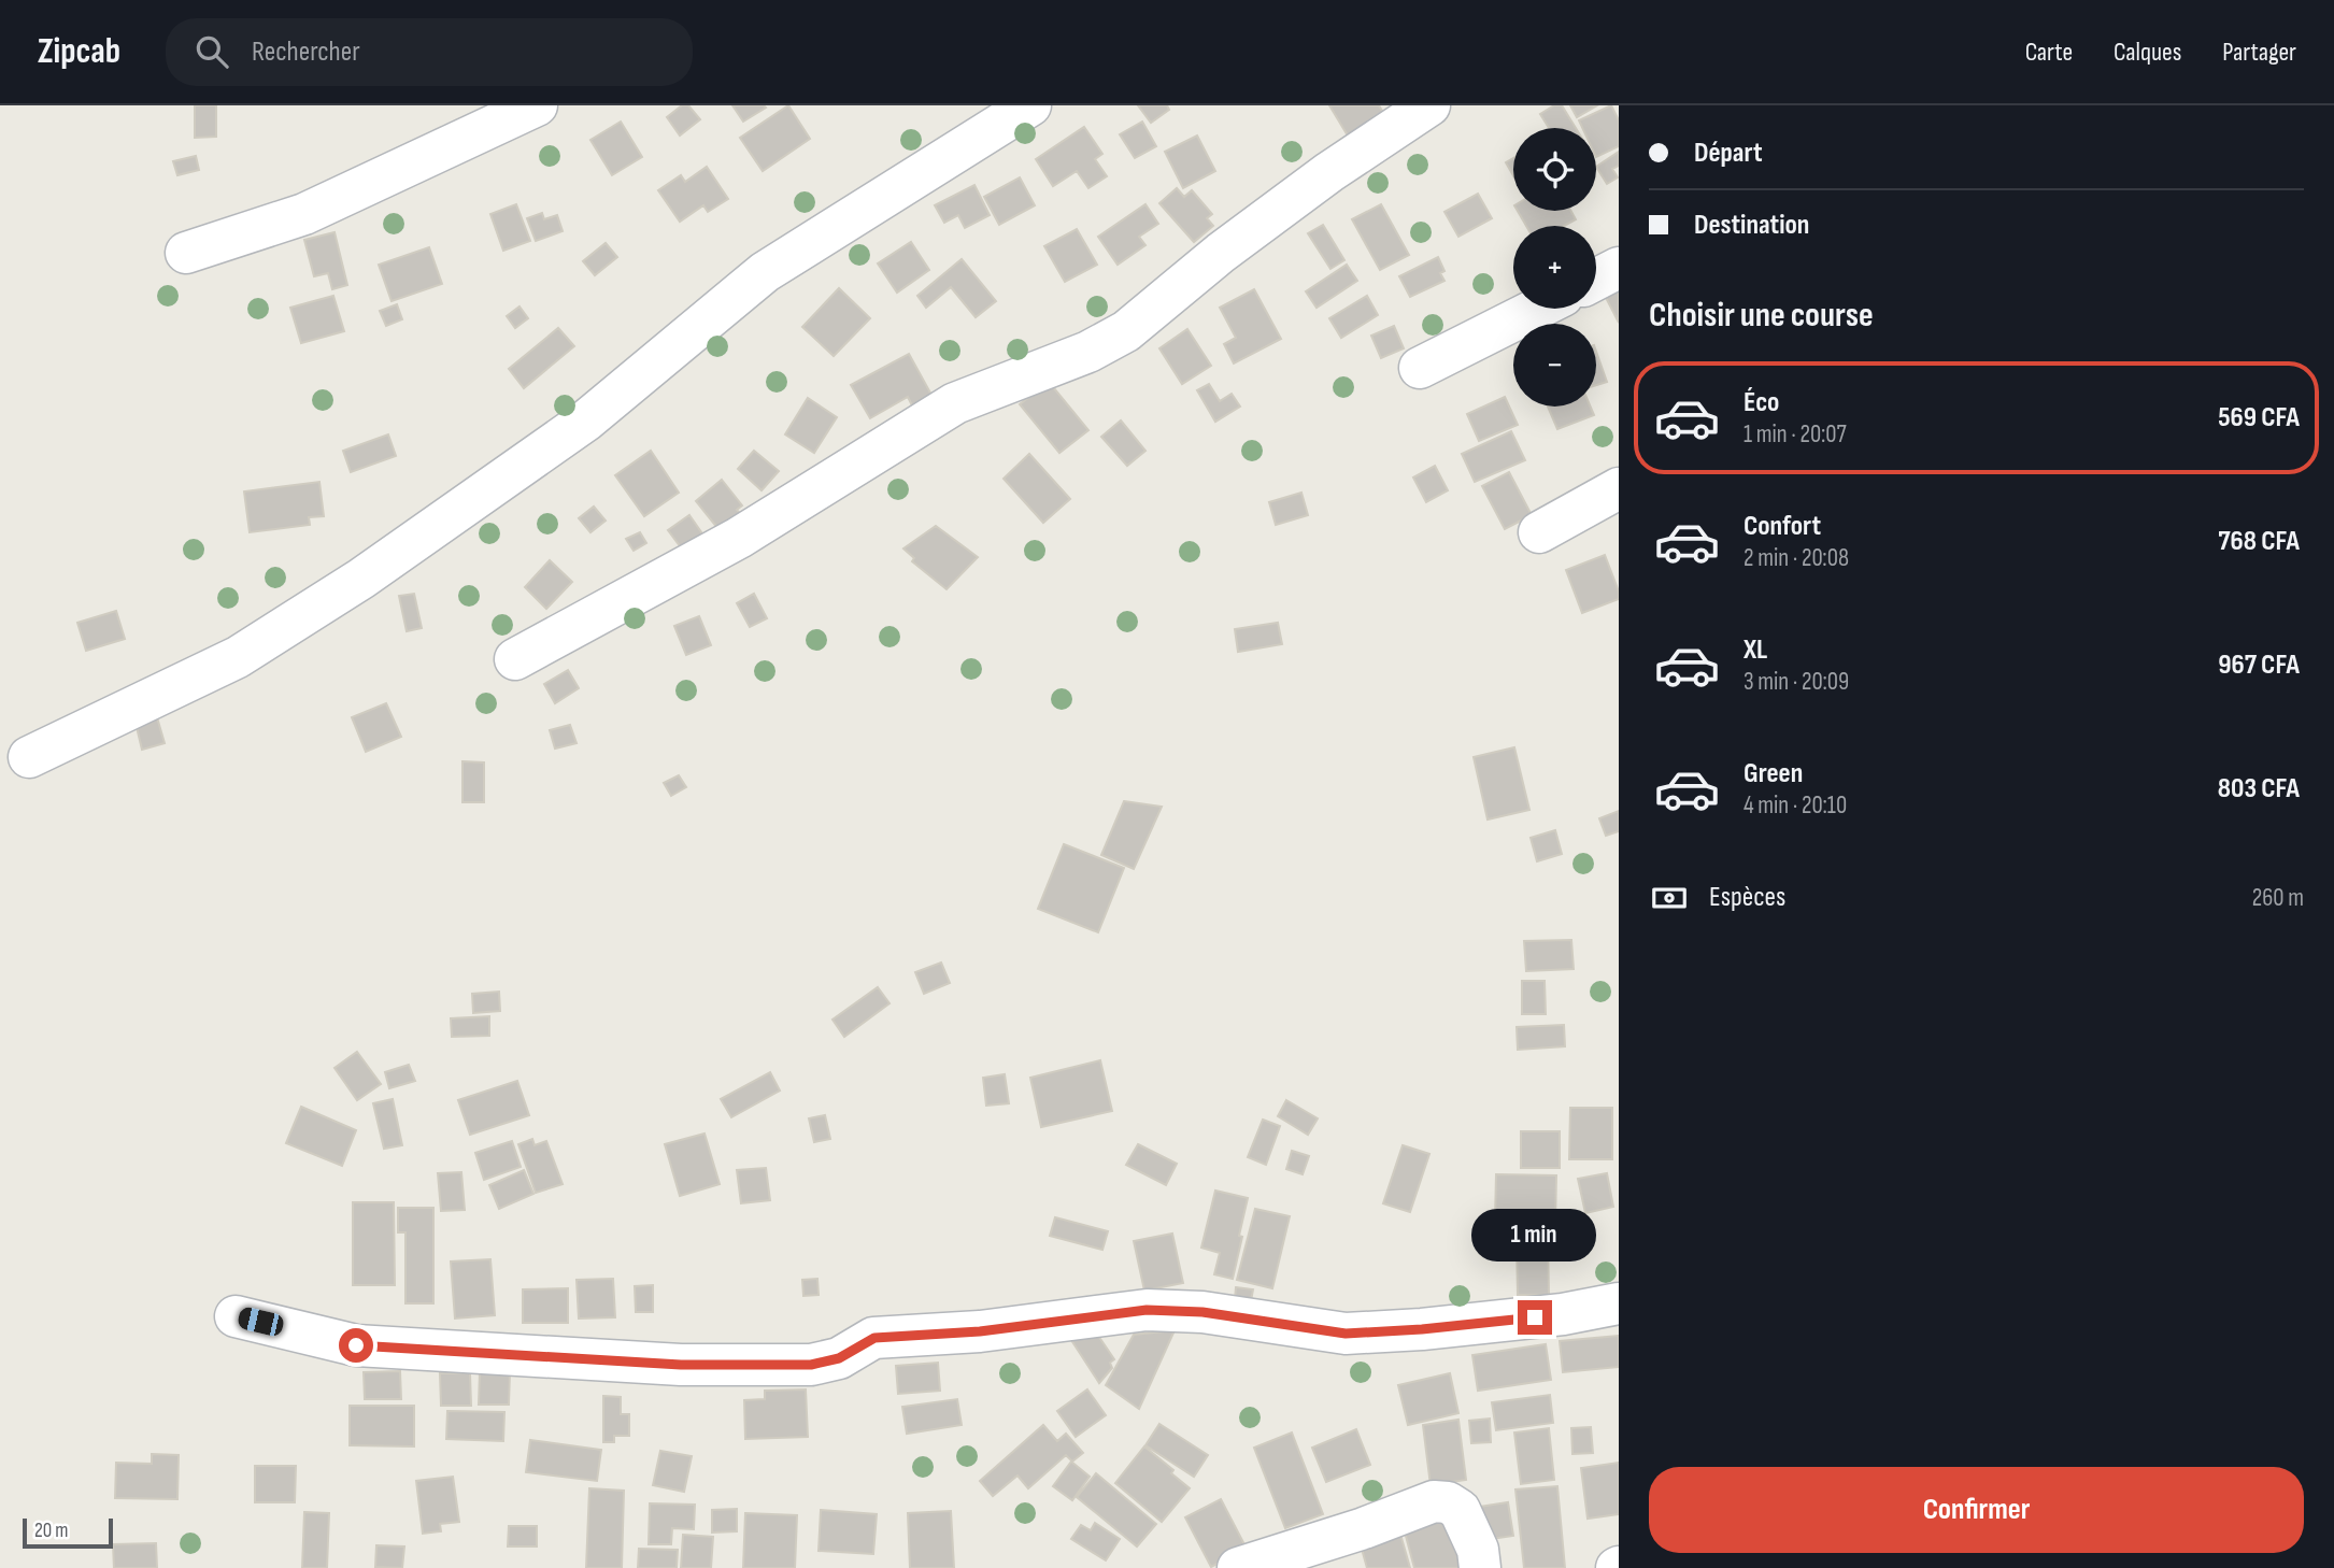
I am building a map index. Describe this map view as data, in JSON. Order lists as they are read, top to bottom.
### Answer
{
  "scale_bar": "20 m",
  "page": {
    "header": "Zipcab",
    "search": "Rechercher",
    "nav": ["Carte", "Calques", "Partager"],
    "banner": ["Départ", "Destination"],
    "map_buttons": ["+", "−"],
    "heading": "Choisir une course",
    "list": [
      {
        "name": "Éco",
        "note": "1 min · 20:07",
        "value": "569 CFA"
      },
      {
        "name": "Confort",
        "note": "2 min · 20:08",
        "value": "768 CFA"
      },
      {
        "name": "XL",
        "note": "3 min · 20:09",
        "value": "967 CFA"
      },
      {
        "name": "Green",
        "note": "4 min · 20:10",
        "value": "803 CFA"
      }
    ],
    "pay": ["Espèces", "260 m"],
    "bubble": "1 min",
    "buttons": "Confirmer",
    "scale": "20 m"
  }
}
